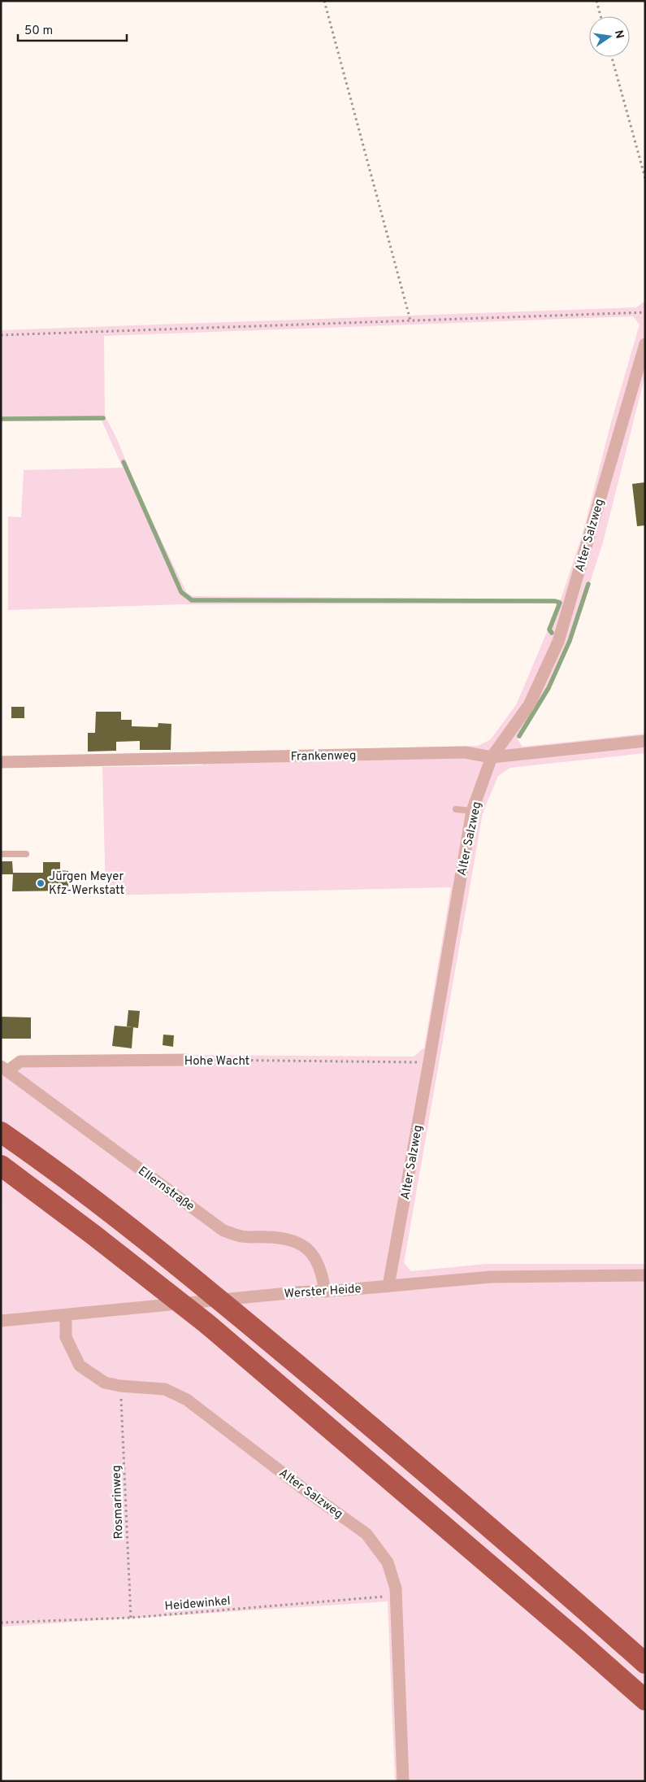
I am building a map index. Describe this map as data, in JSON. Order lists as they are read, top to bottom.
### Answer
{
  "streets": {
    "street": [
      "Alter Salzweg",
      "Frankenweg",
      "Hohe Wacht",
      "Ellernstraße",
      "Werster Heide"
    ],
    "path": ["Rosmarinweg", "Heidewinkel"]
  },
  "crossings": [
    ["Alter Salzweg", "Frankenweg"],
    ["Alter Salzweg", "Hohe Wacht"],
    ["Alter Salzweg", "Werster Heide"],
    ["Alter Salzweg", "Rosmarinweg"],
    ["Alter Salzweg", "Heidewinkel"],
    ["Hohe Wacht", "Ellernstraße"],
    ["Ellernstraße", "Werster Heide"],
    ["Rosmarinweg", "Heidewinkel"]
  ],
  "places": ["Jürgen Meyer Kfz-Werkstatt"],
  "scale_bar": "50 m",
  "north": "right"
}
